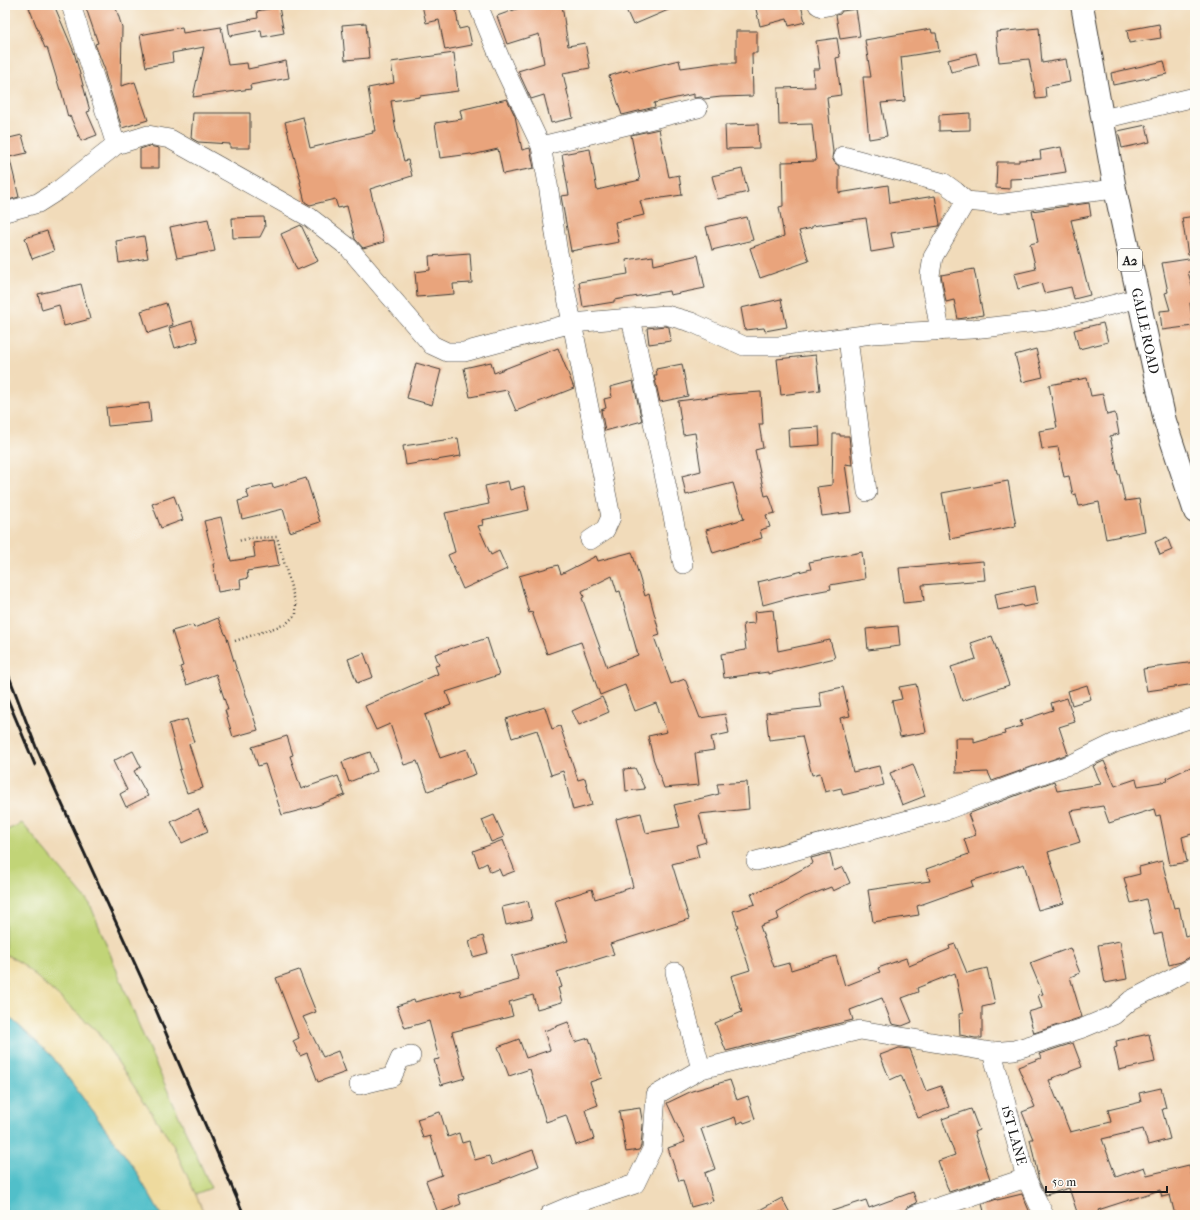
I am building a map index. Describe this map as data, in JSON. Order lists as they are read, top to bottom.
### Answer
{
  "streets": {
    "highway": ["A2", "GALLE ROAD"],
    "street": ["1ST LANE"]
  },
  "scale_bar": "50 m"
}
